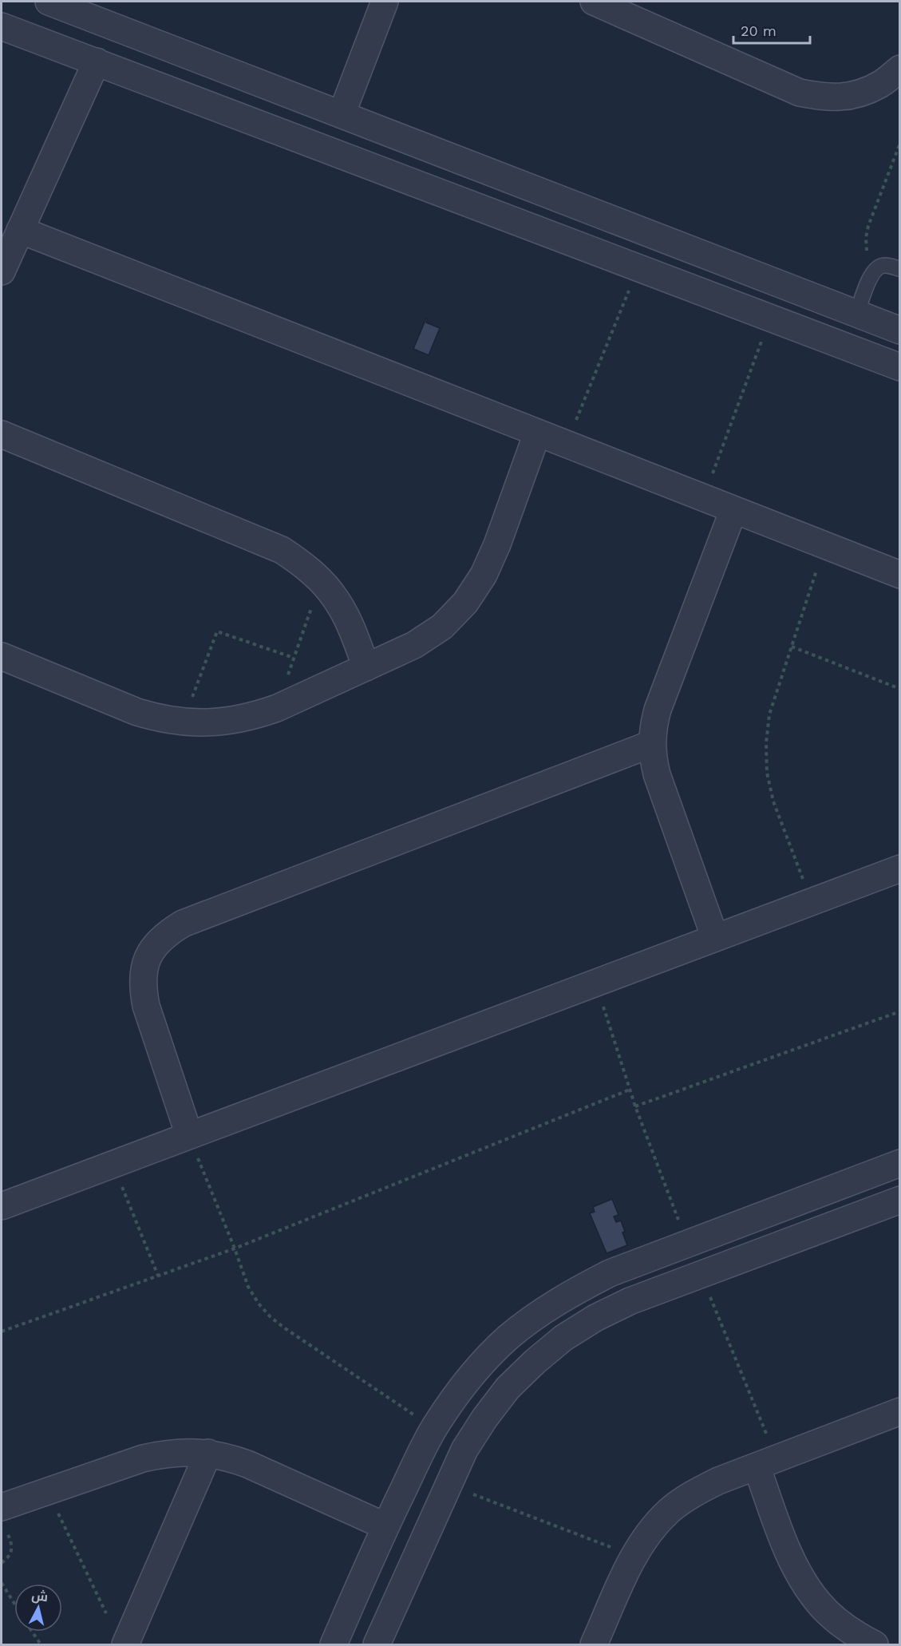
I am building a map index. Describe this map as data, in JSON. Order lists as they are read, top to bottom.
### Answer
{
  "scale_bar": "20 m",
  "north": "top"
}
